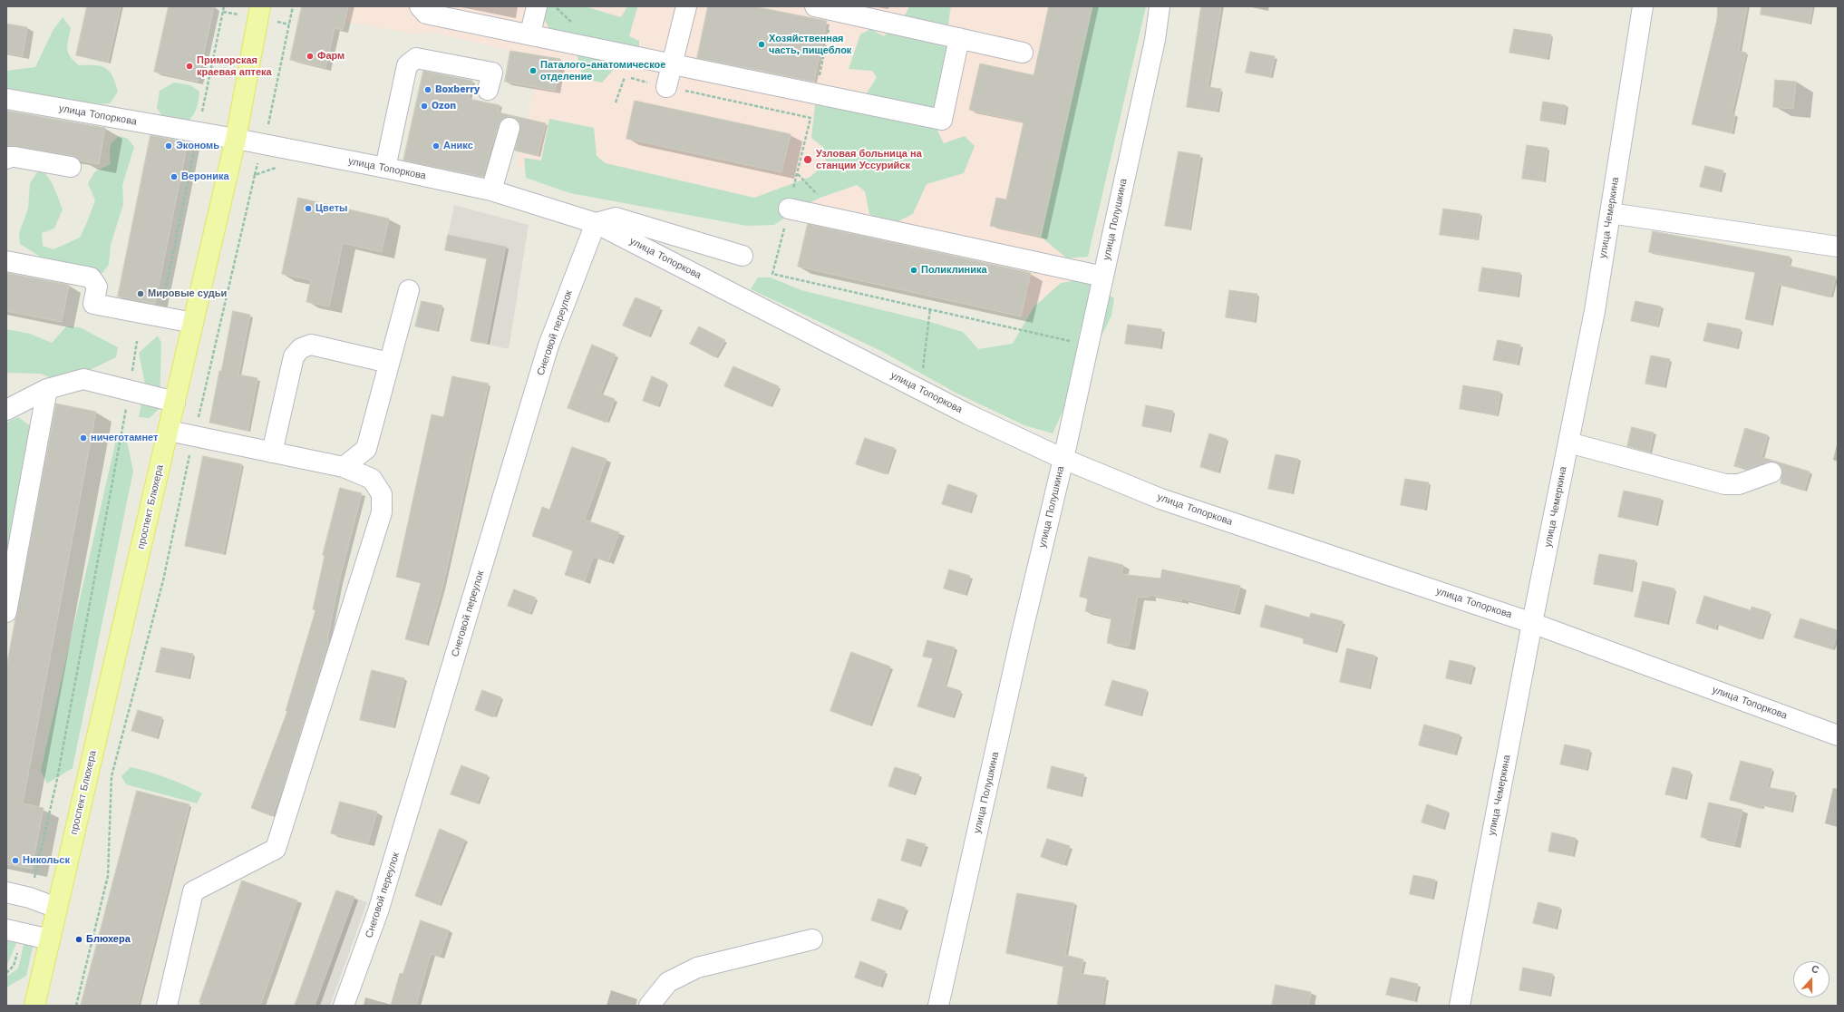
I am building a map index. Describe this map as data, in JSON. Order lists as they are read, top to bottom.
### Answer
{
  "streets": {
    "main road": ["проспект Блюхера"],
    "street": [
      "улица Топоркова",
      "улица Чемеркина",
      "улица Полушкина",
      "Снеговой переулок"
    ]
  },
  "crossings": [
    ["улица Топоркова", "улица Чемеркина"],
    ["улица Топоркова", "улица Полушкина"],
    ["улица Топоркова", "Снеговой переулок"],
    ["улица Топоркова", "проспект Блюхера"]
  ],
  "places": [
    "Хозяйственная часть, пищеблок",
    "Фарм",
    "Приморская краевая аптека",
    "Паталого-анатомическое отделение",
    "Boxberry",
    "Ozon",
    "Экономь",
    "Аникс",
    "Узловая больница на станции Уссурийск",
    "Вероника",
    "Цветы",
    "Поликлиника",
    "Мировые судьи",
    "ничеготамнет",
    "Никольск",
    "Блюхера"
  ],
  "north": "top"
}
